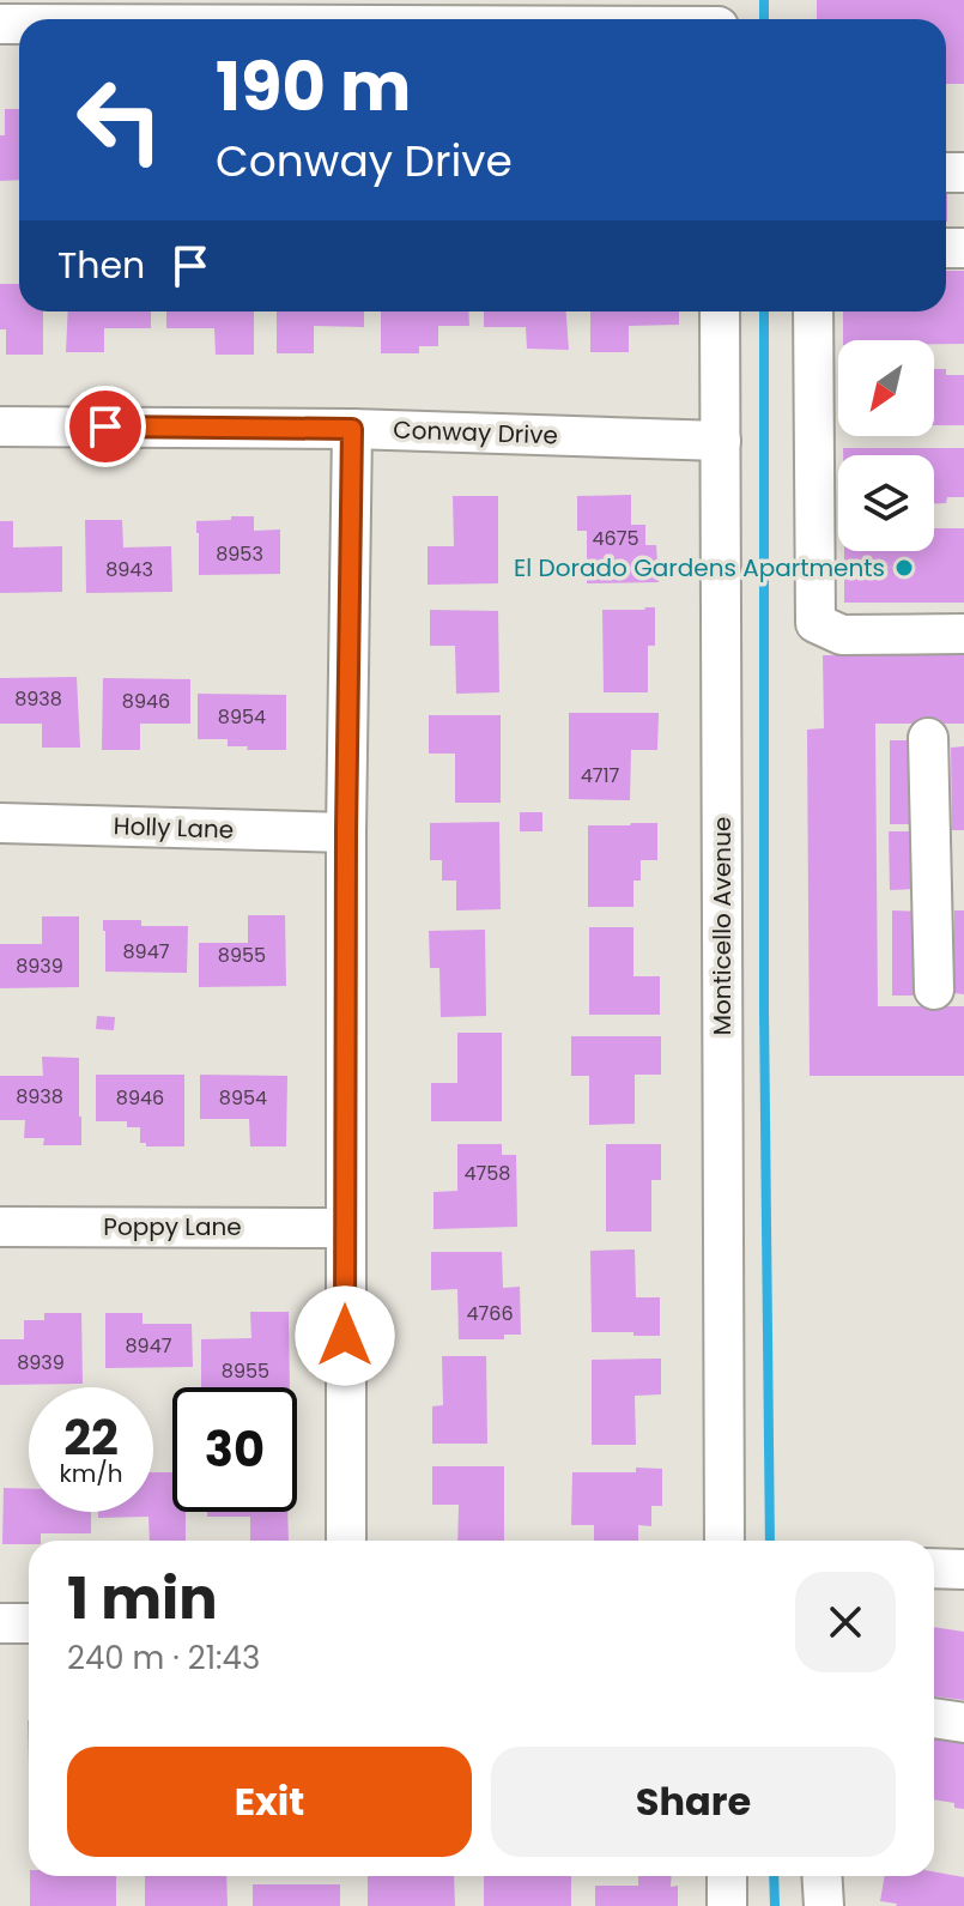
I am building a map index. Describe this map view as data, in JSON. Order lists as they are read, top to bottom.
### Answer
{
  "streets": {
    "street": [
      "Conway Drive",
      "Holly Lane",
      "Monticello Avenue",
      "Poppy Lane"
    ]
  },
  "crossings": [
    ["Conway Drive", "Monticello Avenue"]
  ],
  "places": ["El Dorado Gardens Apartments"],
  "house_numbers": [
    "4675",
    "8953",
    "8943",
    "8938",
    "8946",
    "8954",
    "4717",
    "8947",
    "8955",
    "8939",
    "8938",
    "8946",
    "8954",
    "4758",
    "4766",
    "8947",
    "8939",
    "8955"
  ],
  "north": "bottom left",
  "page": {
    "turn": ["190 m", "Conway Drive"],
    "then": "Then",
    "speed": "22 km/h",
    "limit": "30",
    "heading": ["1 min", "240 m · 21:43"],
    "buttons": ["Exit", "Share"]
  }
}
